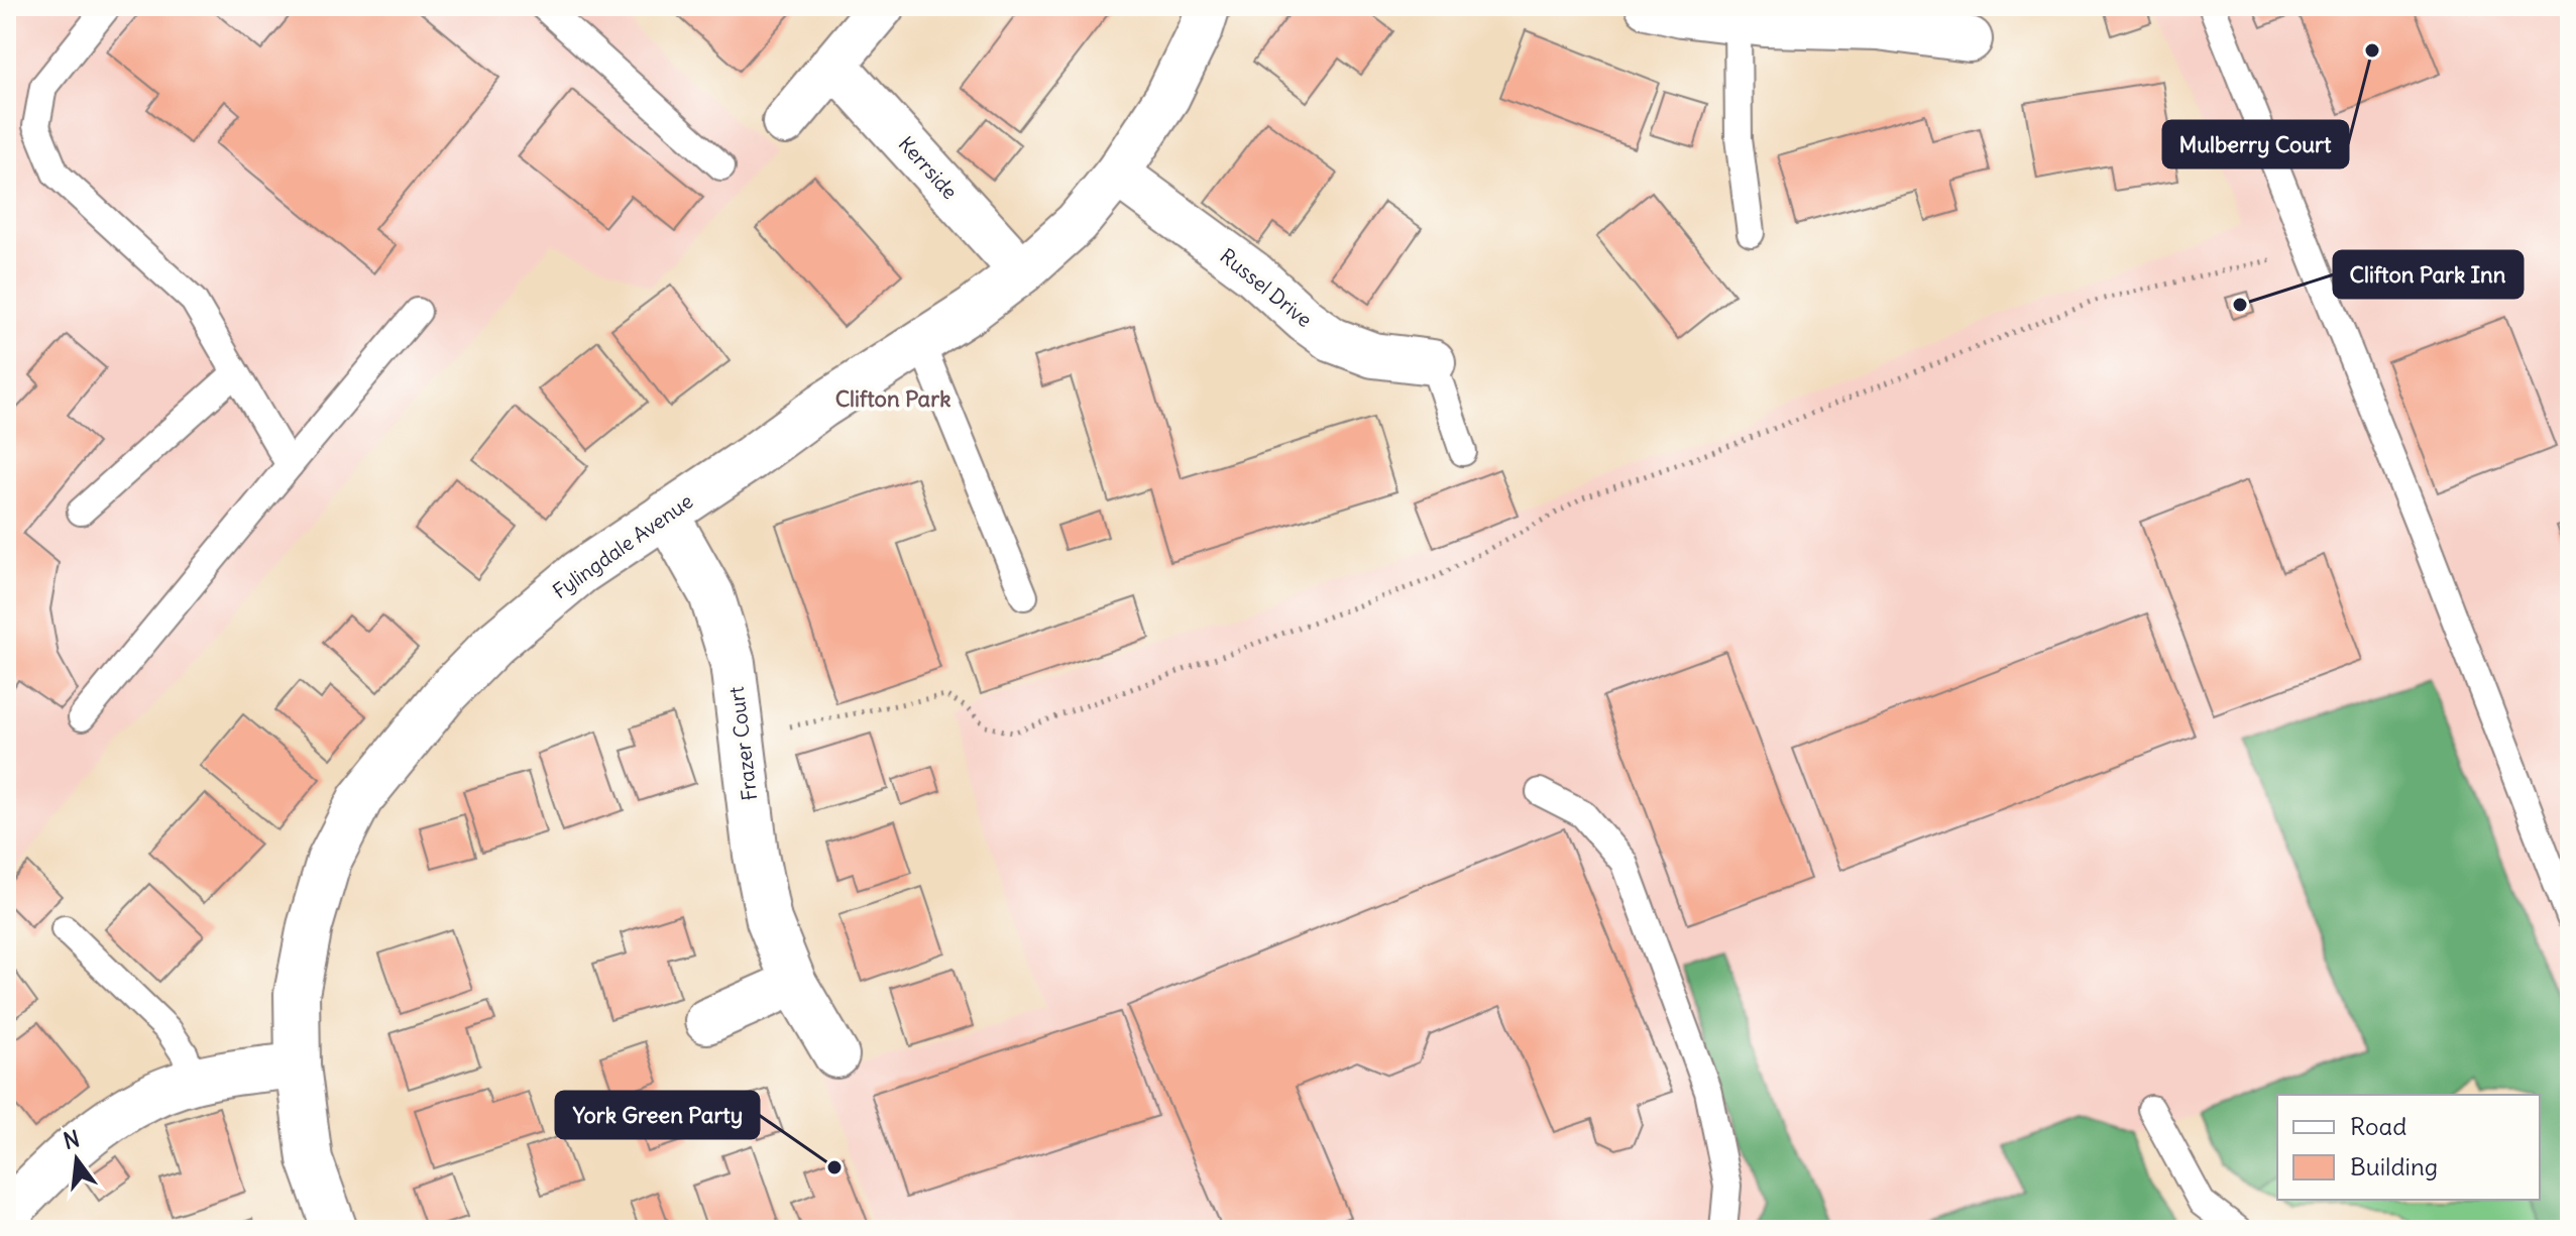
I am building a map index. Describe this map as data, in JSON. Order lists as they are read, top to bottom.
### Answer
{
  "streets": {
    "street": [
      "Kerrside",
      "Russel Drive",
      "Fylingdale Avenue",
      "Frazer Court"
    ]
  },
  "crossings": [
    ["Kerrside", "Fylingdale Avenue"],
    ["Russel Drive", "Fylingdale Avenue"],
    ["Fylingdale Avenue", "Frazer Court"]
  ],
  "districts": ["Clifton Park"],
  "places": ["Mulberry Court", "Clifton Park Inn", "York Green Party"],
  "legend": ["Road", "Building"],
  "north": "top"
}
